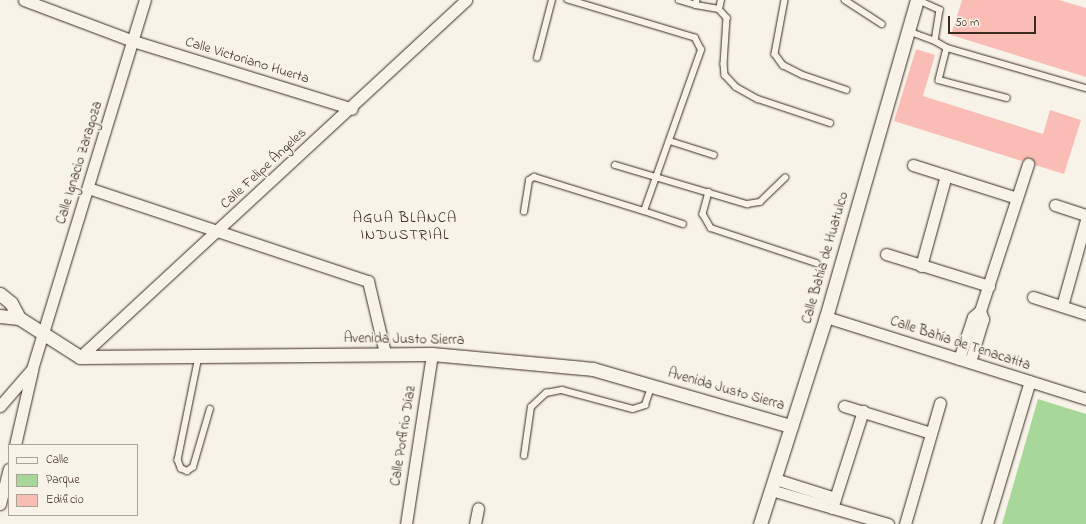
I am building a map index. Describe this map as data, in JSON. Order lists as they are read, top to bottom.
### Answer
{
  "streets": {
    "street": [
      "Calle Victoriano Huerta",
      "Calle Ignacio Zaragoza",
      "Calle Felipe Ángeles",
      "Calle Bahía de Huatulco",
      "Avenida Justo Sierra",
      "Calle Bahía de Tenacatita",
      "Calle Porfirio Díaz"
    ]
  },
  "crossings": [
    ["Calle Victoriano Huerta", "Calle Ignacio Zaragoza"],
    ["Calle Victoriano Huerta", "Calle Felipe Ángeles"],
    ["Calle Felipe Ángeles", "Avenida Justo Sierra"],
    ["Calle Bahía de Huatulco", "Avenida Justo Sierra"],
    ["Calle Bahía de Huatulco", "Calle Bahía de Tenacatita"],
    ["Avenida Justo Sierra", "Calle Porfirio Díaz"]
  ],
  "districts": ["AGUA BLANCA INDUSTRIAL"],
  "legend": ["Calle", "Parque", "Edificio"],
  "scale_bar": "50 m"
}
